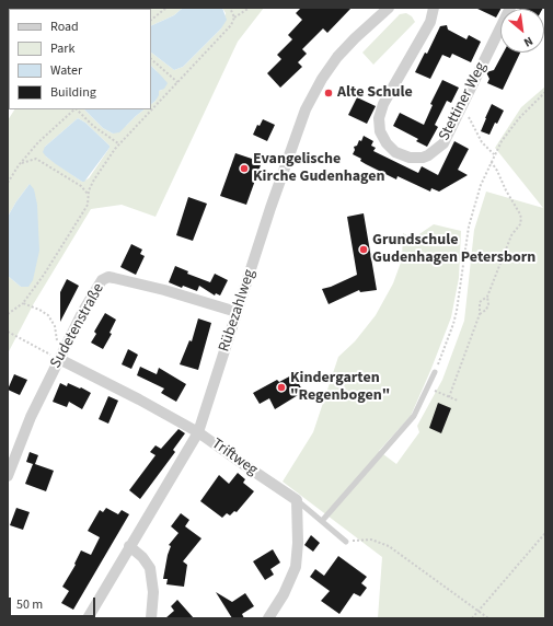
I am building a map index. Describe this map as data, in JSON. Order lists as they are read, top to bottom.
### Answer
{
  "streets": {
    "street": [
      "Stettiner Weg",
      "Rübezahlweg",
      "Sudetenstraße",
      "Triftweg"
    ]
  },
  "crossings": [
    ["Rübezahlweg", "Sudetenstraße"],
    ["Rübezahlweg", "Triftweg"],
    ["Sudetenstraße", "Triftweg"]
  ],
  "places": [
    "Alte Schule",
    "Evangelische Kirche Gudenhagen",
    "Grundschule Gudenhagen Petersborn",
    "Kindergarten \"Regenbogen\""
  ],
  "legend": [
    "Road",
    "Park",
    "Water",
    "Building"
  ],
  "scale_bar": "50 m",
  "north": "bottom right"
}
